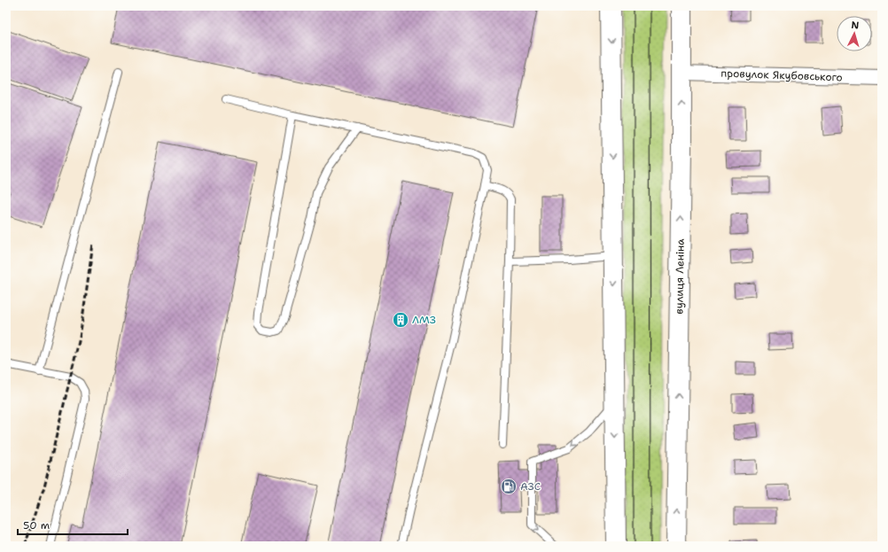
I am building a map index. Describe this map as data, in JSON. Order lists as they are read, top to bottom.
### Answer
{
  "streets": {
    "main road": ["вулиця Леніна"],
    "street": ["провулок Якубовського"]
  },
  "crossings": [
    ["провулок Якубовського", "вулиця Леніна"]
  ],
  "places": {
    "building": ["ЛМЗ"],
    "fuel station": ["АЗС"]
  },
  "scale_bar": "50 m",
  "north": "top"
}
